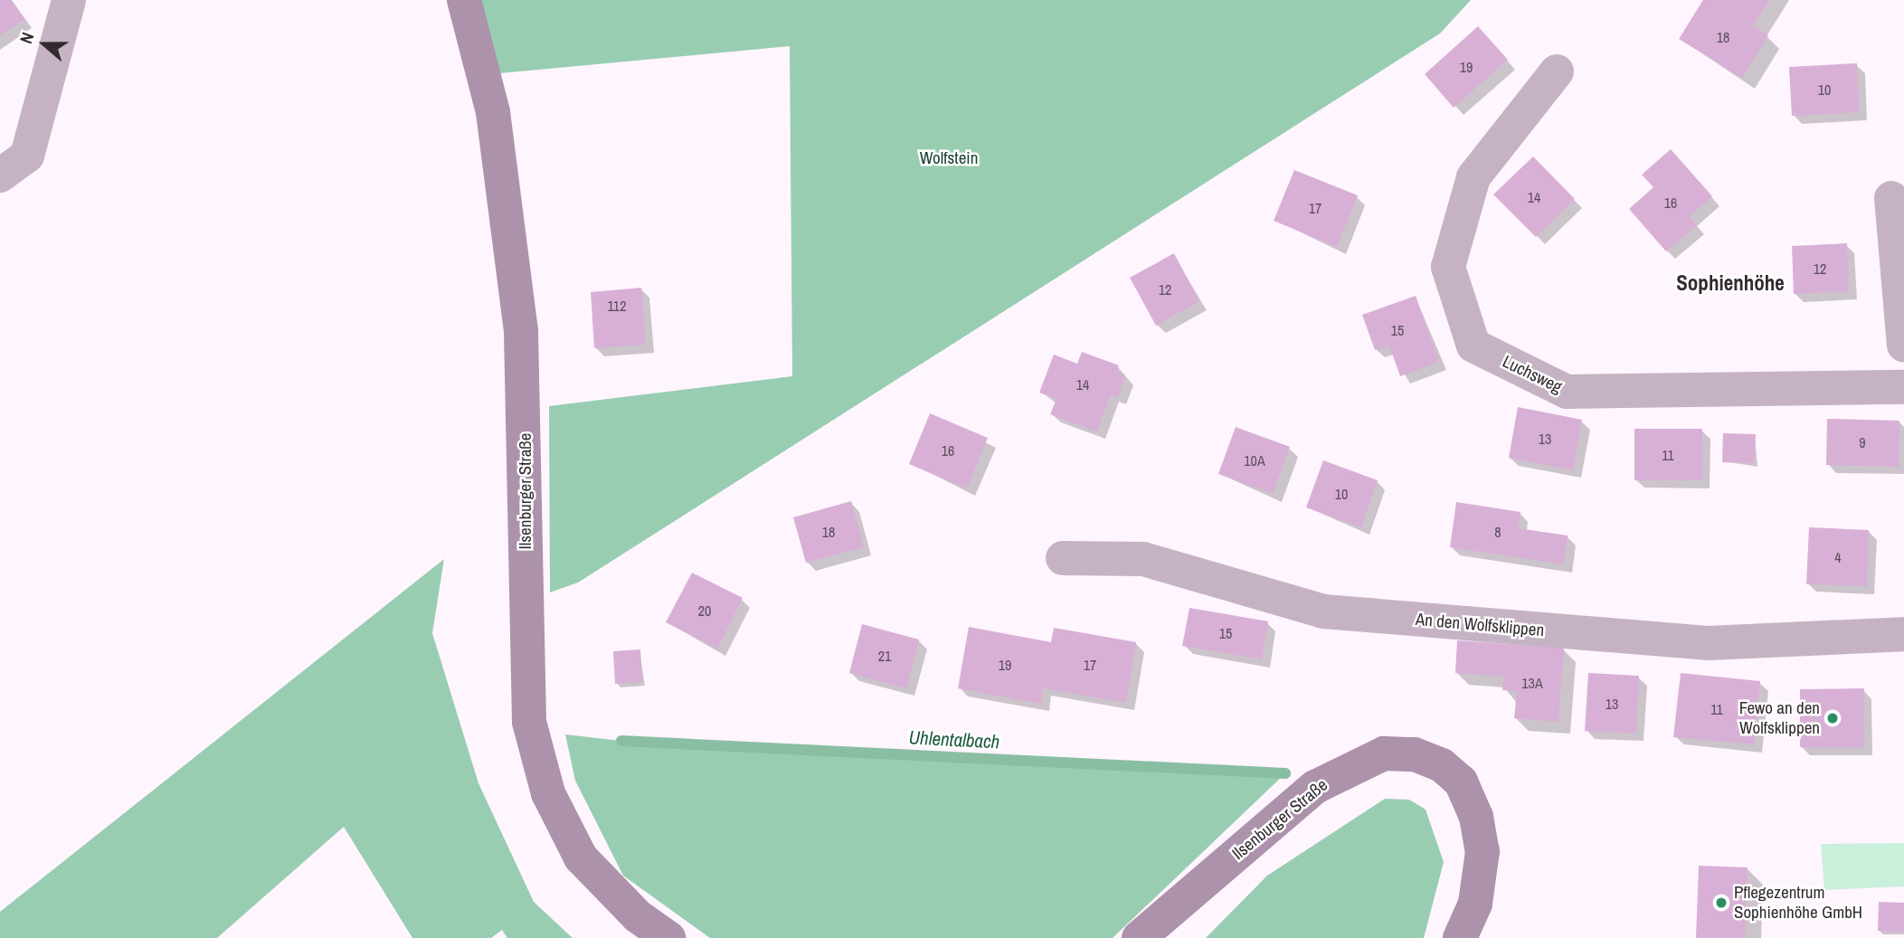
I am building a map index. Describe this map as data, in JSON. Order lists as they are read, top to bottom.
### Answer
{
  "streets": {
    "main road": ["Ilsenburger Straße"],
    "street": ["Luchsweg", "An den Wolfsklippen"]
  },
  "districts": ["Sophienhöhe"],
  "water": ["Uhlentalbach"],
  "parks": ["Wolfstein"],
  "places": ["Fewo an den Wolfsklippen", "Pflegezentrum Sophienhöhe GmbH"],
  "house_numbers": [
    "18",
    "19",
    "10",
    "14",
    "16",
    "17",
    "12",
    "12",
    "112",
    "15",
    "14",
    "13",
    "9",
    "16",
    "11",
    "10A",
    "10",
    "18",
    "8",
    "4",
    "20",
    "15",
    "21",
    "19",
    "17",
    "13A",
    "13",
    "11"
  ],
  "north": "left"
}
